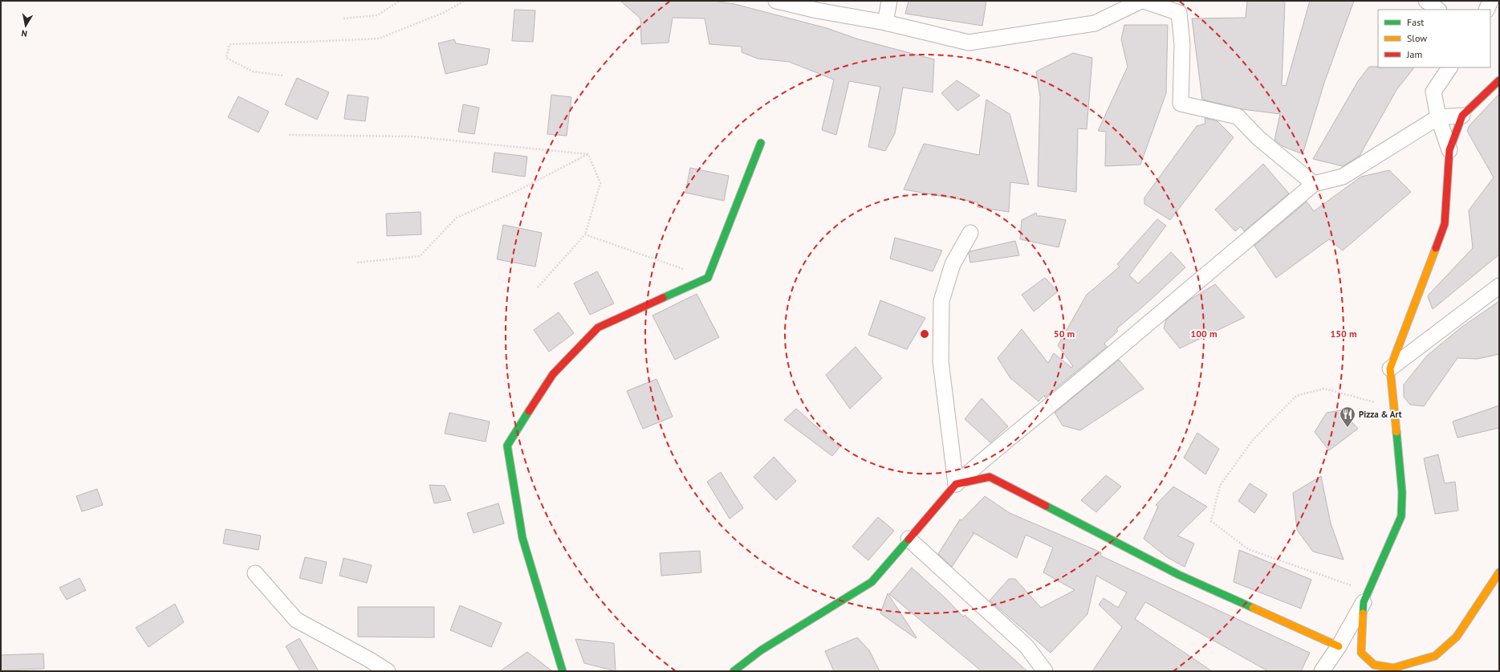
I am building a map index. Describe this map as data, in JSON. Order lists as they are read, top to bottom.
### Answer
{
  "places": {
    "restaurant": ["Pizza & Art"]
  },
  "legend": ["Fast", "Slow", "Jam"],
  "north": "bottom",
  "rings": ["50 m", "100 m", "150 m"]
}
